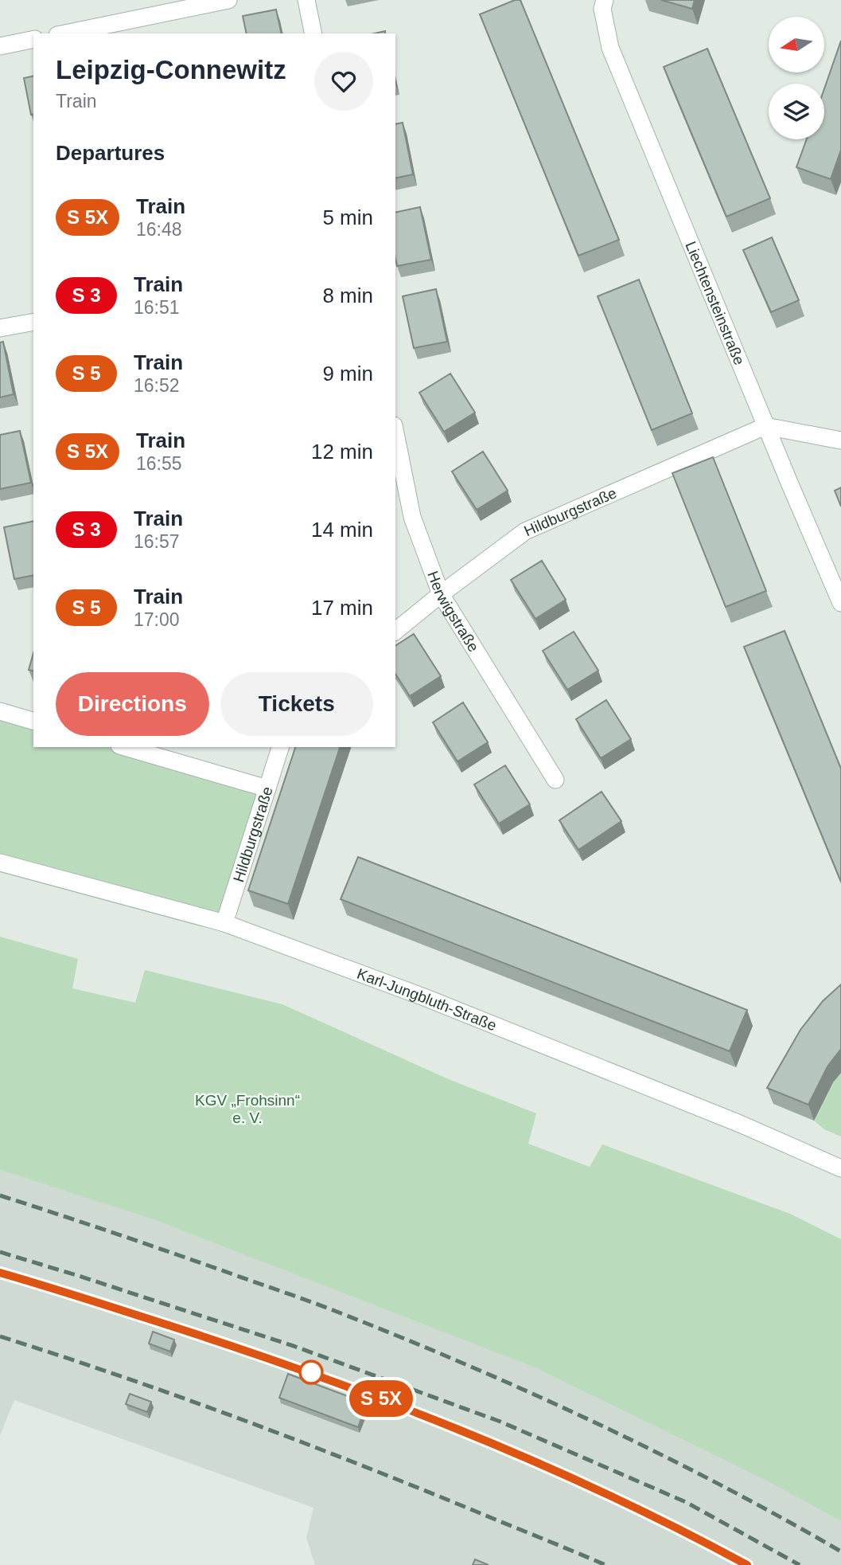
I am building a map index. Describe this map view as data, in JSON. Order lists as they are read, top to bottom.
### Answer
{
  "streets": {
    "street": [
      "Liechtensteinstraße",
      "Hildburgstraße",
      "Herwigstraße",
      "Karl-Jungbluth-Straße"
    ]
  },
  "crossings": [
    ["Liechtensteinstraße", "Hildburgstraße"],
    ["Hildburgstraße", "Herwigstraße"],
    ["Hildburgstraße", "Karl-Jungbluth-Straße"]
  ],
  "parks": ["KGV „Frohsinn“ e. V."],
  "north": "left",
  "page": {
    "on_map": "S 5X",
    "heading": [
      ["Leipzig-Connewitz", "Train"],
      "Departures"
    ],
    "list": [
      {
        "mark": "S 5X",
        "name": "Train",
        "note": "16:48",
        "value": "5 min"
      },
      {
        "mark": "S 3",
        "name": "Train",
        "note": "16:51",
        "value": "8 min"
      },
      {
        "mark": "S 5",
        "name": "Train",
        "note": "16:52",
        "value": "9 min"
      },
      {
        "mark": "S 5X",
        "name": "Train",
        "note": "16:55",
        "value": "12 min"
      },
      {
        "mark": "S 3",
        "name": "Train",
        "note": "16:57",
        "value": "14 min"
      },
      {
        "mark": "S 5",
        "name": "Train",
        "note": "17:00",
        "value": "17 min"
      }
    ],
    "buttons": ["Directions", "Tickets"]
  }
}
